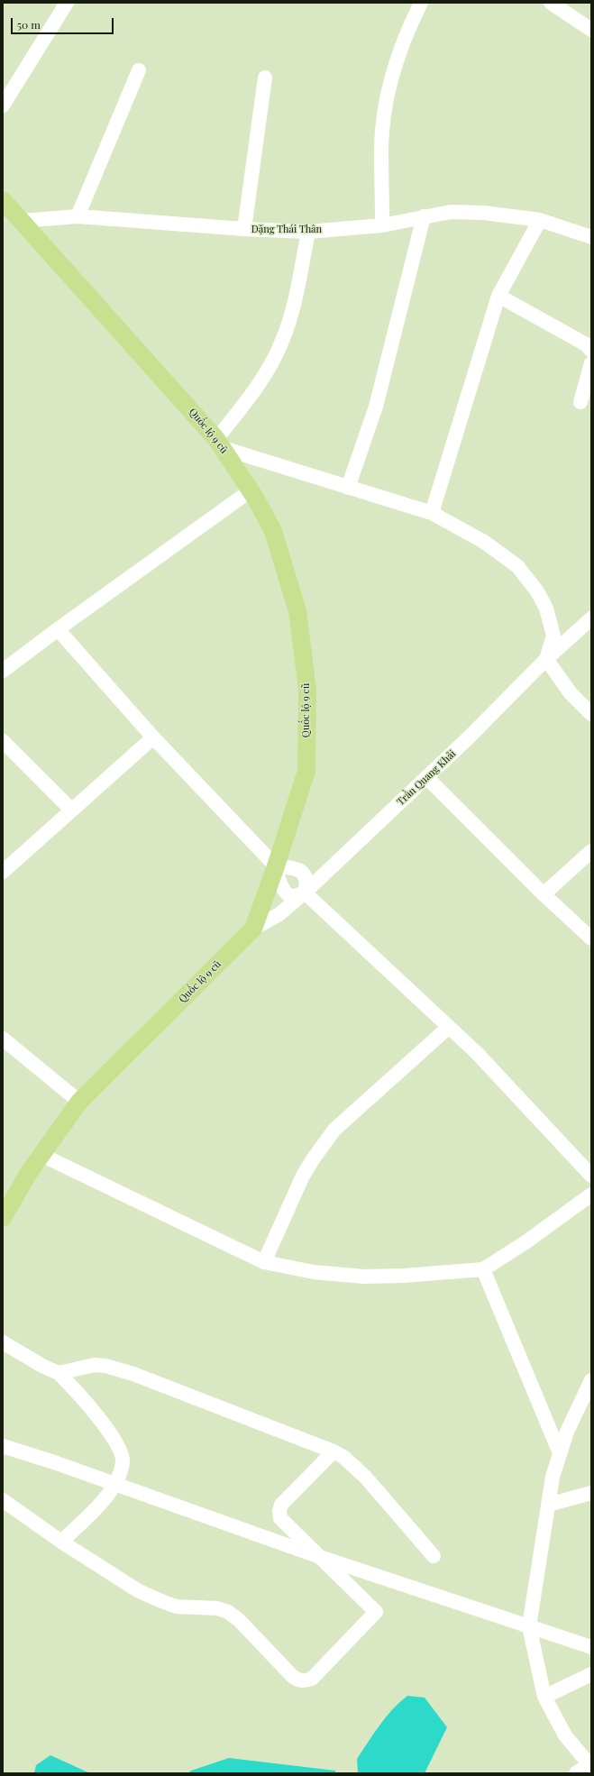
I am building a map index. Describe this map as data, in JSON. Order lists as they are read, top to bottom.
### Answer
{
  "streets": {
    "main road": ["Quốc lộ 9 cũ"],
    "street": ["Đặng Thái Thân", "Trần Quang Khải"]
  },
  "crossings": [
    ["Đặng Thái Thân", "Quốc lộ 9 cũ"],
    ["Quốc lộ 9 cũ", "Trần Quang Khải"]
  ],
  "scale_bar": "50 m"
}
